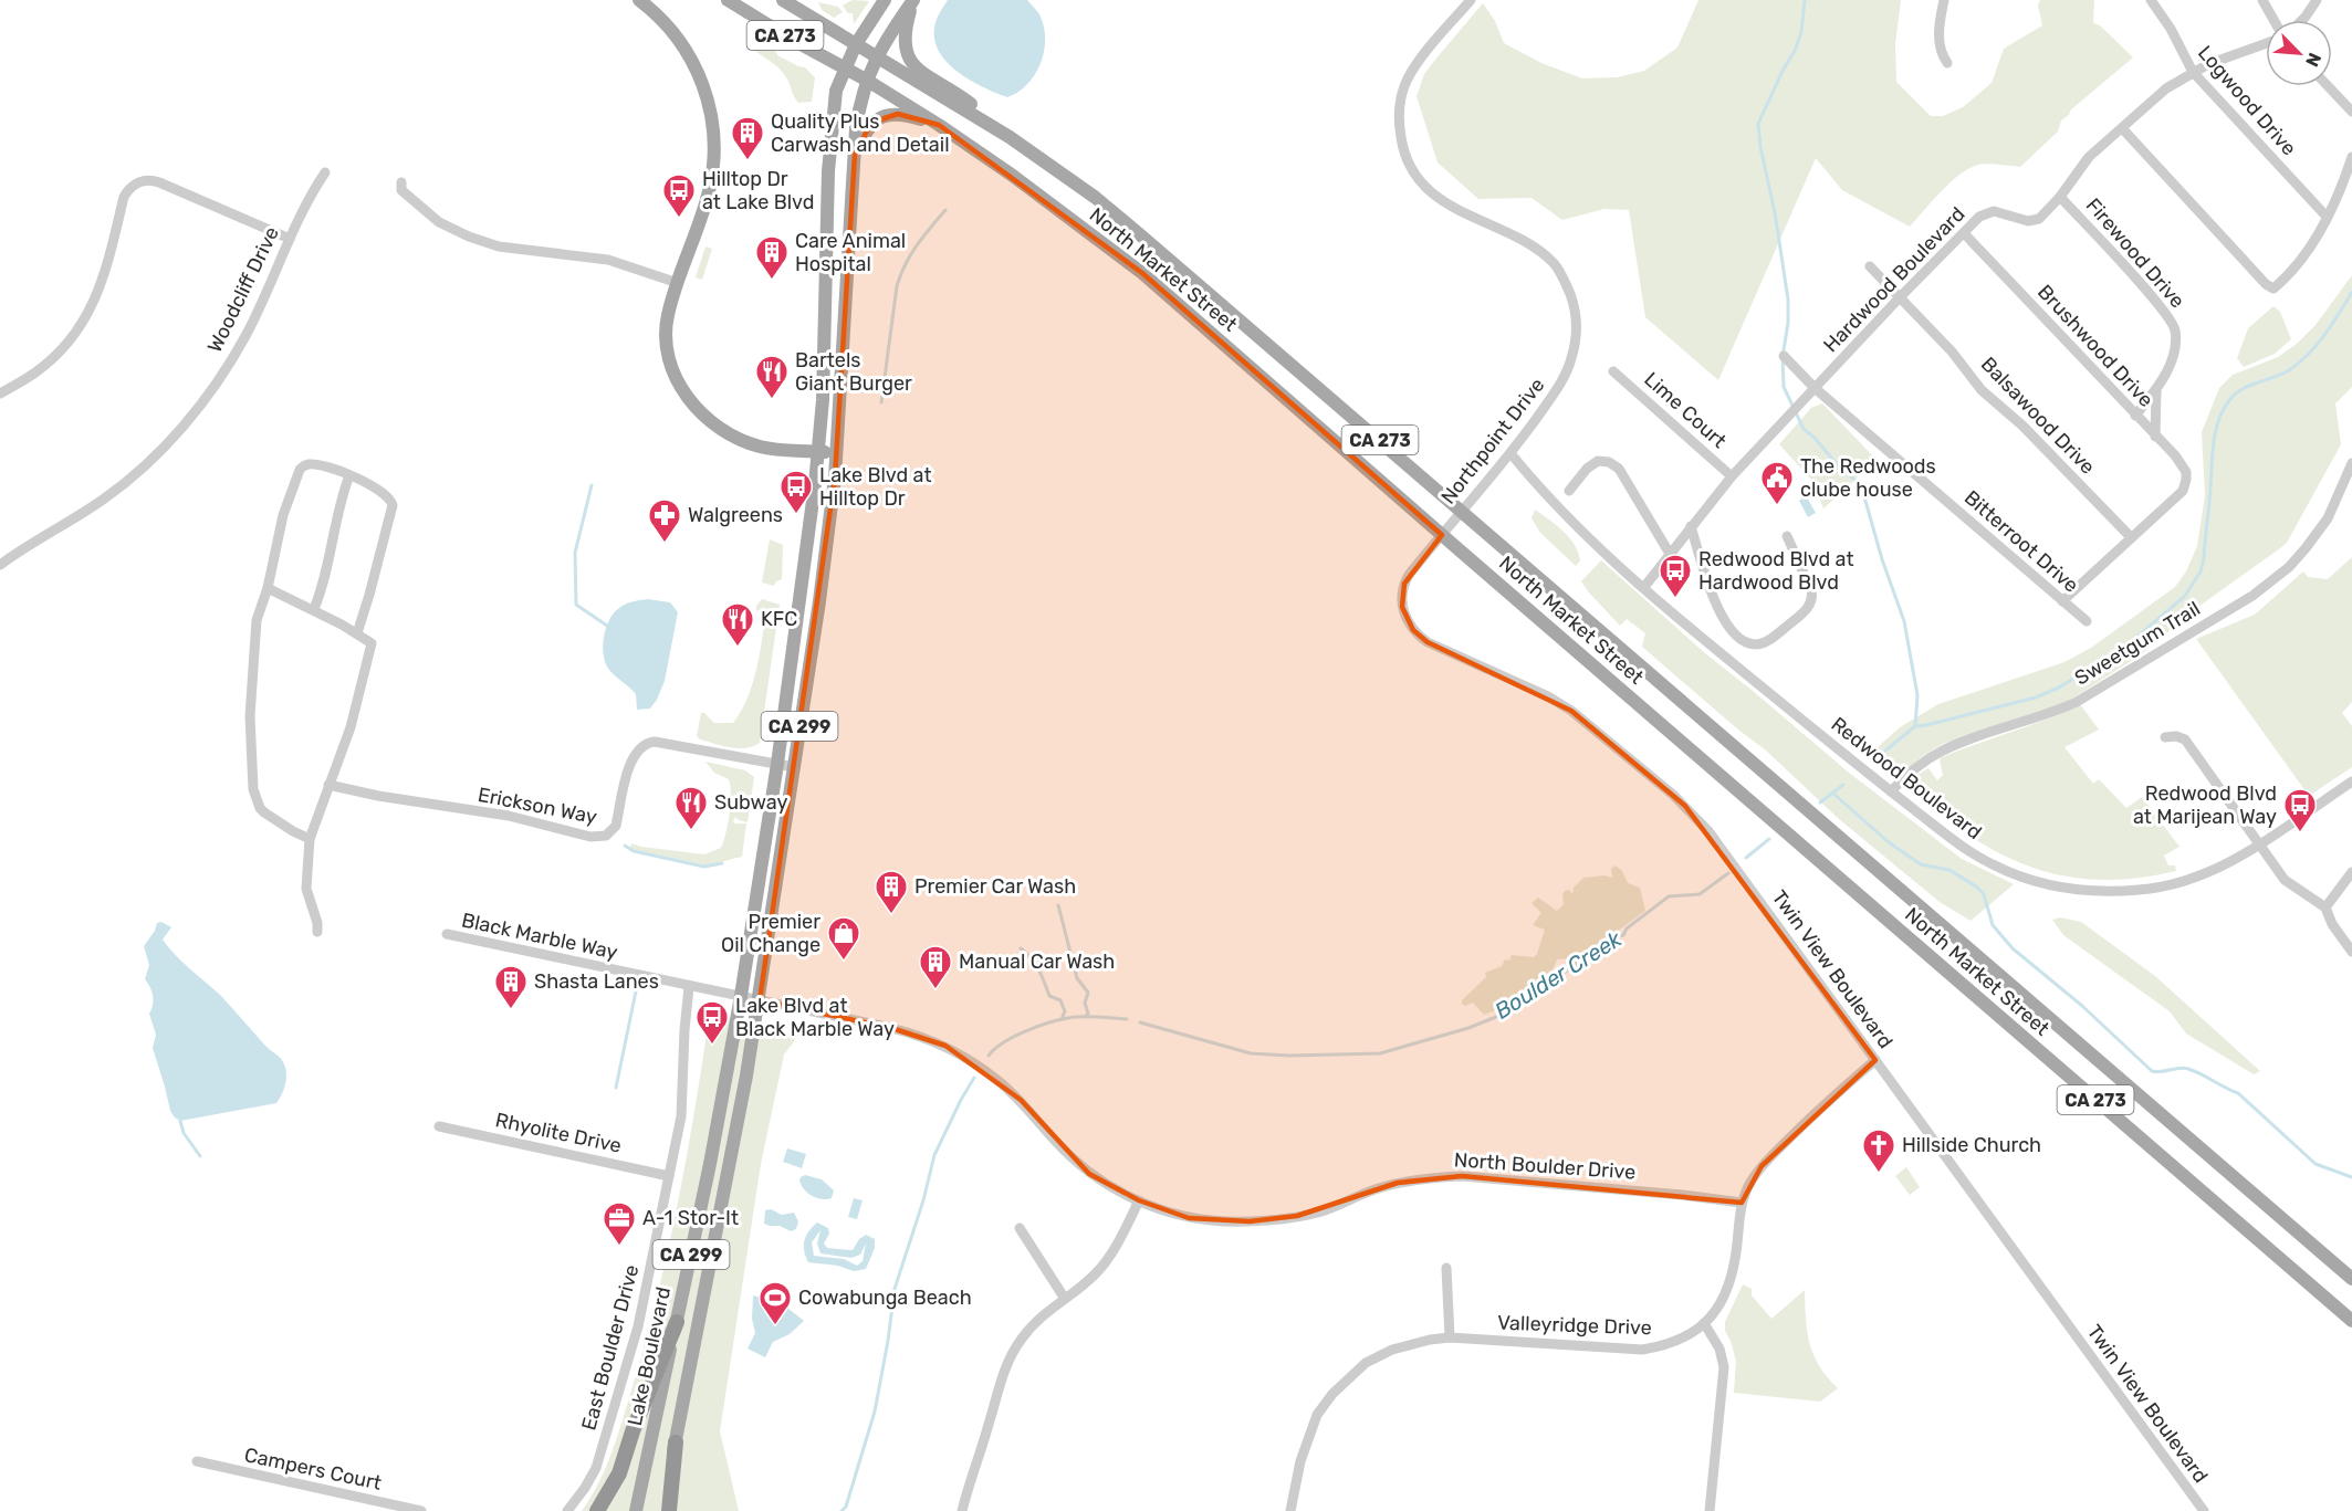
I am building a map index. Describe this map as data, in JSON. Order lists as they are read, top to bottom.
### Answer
{
  "streets": {
    "main road": [
      "CA 273",
      "North Market Street",
      "CA 299",
      "Lake Boulevard"
    ],
    "street": [
      "Logwood Drive",
      "Firewood Drive",
      "Hardwood Boulevard",
      "Woodcliff Drive",
      "Brushwood Drive",
      "Lime Court",
      "Balsawood Drive",
      "Northpoint Drive",
      "Bitterroot Drive",
      "Sweetgum Trail",
      "Redwood Boulevard",
      "Erickson Way",
      "Black Marble Way",
      "Twin View Boulevard",
      "Rhyolite Drive",
      "North Boulder Drive",
      "Valleyridge Drive",
      "East Boulder Drive",
      "Campers Court"
    ]
  },
  "crossings": [
    ["Logwood Drive", "Hardwood Boulevard"],
    ["Firewood Drive", "Hardwood Boulevard"],
    ["North Market Street", "Northpoint Drive"],
    ["North Market Street", "Twin View Boulevard"],
    ["North Market Street", "Lake Boulevard"],
    ["Hardwood Boulevard", "Brushwood Drive"],
    ["Hardwood Boulevard", "Lime Court"],
    ["Hardwood Boulevard", "Balsawood Drive"],
    ["Hardwood Boulevard", "Bitterroot Drive"],
    ["Hardwood Boulevard", "Redwood Boulevard"],
    ["Brushwood Drive", "Balsawood Drive"],
    ["Northpoint Drive", "Redwood Boulevard"],
    ["Northpoint Drive", "Twin View Boulevard"],
    ["Sweetgum Trail", "Redwood Boulevard"],
    ["Erickson Way", "Lake Boulevard"],
    ["Black Marble Way", "North Boulder Drive"],
    ["Black Marble Way", "East Boulder Drive"],
    ["Black Marble Way", "Lake Boulevard"],
    ["Twin View Boulevard", "Valleyridge Drive"],
    ["Rhyolite Drive", "East Boulder Drive"],
    ["North Boulder Drive", "Valleyridge Drive"],
    ["North Boulder Drive", "Lake Boulevard"]
  ],
  "water": ["Boulder Creek"],
  "places": {
    "building": [
      "Quality Plus Carwash and Detail",
      "Care Animal Hospital",
      "Premier Car Wash",
      "Manual Car Wash",
      "Shasta Lanes"
    ],
    "bus stop": [
      "Hilltop Dr at Lake Blvd",
      "Lake Blvd at Hilltop Dr",
      "Redwood Blvd at Hardwood Blvd",
      "Redwood Blvd at Marijean Way",
      "Lake Blvd at Black Marble Way"
    ],
    "restaurant": ["Bartels Giant Burger", "KFC", "Subway"],
    "public building": ["The Redwoods clube house"],
    "pharmacy": ["Walgreens"],
    "shop": ["Premier Oil Change"],
    "church": ["Hillside Church"],
    "office": ["A-1 Stor-It"],
    "sports": ["Cowabunga Beach"]
  },
  "north": "bottom right"
}
